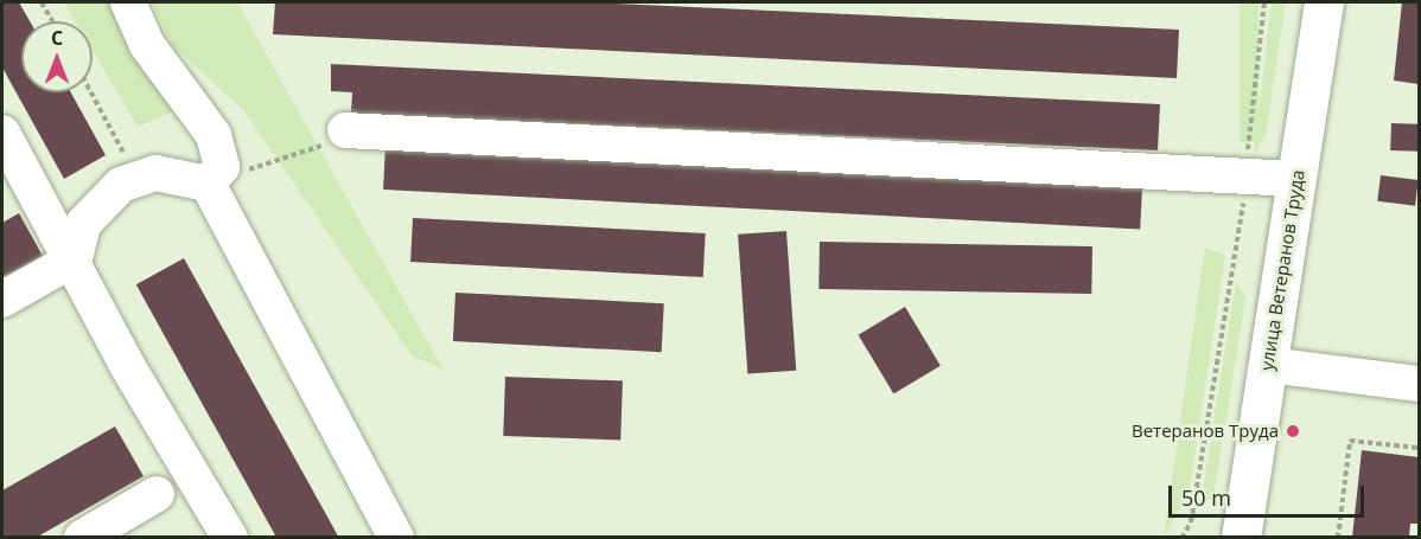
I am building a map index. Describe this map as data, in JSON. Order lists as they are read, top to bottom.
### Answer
{
  "streets": {
    "main road": ["улица Ветеранов Труда"]
  },
  "places": ["Ветеранов Труда"],
  "scale_bar": "50 m",
  "north": "top"
}
